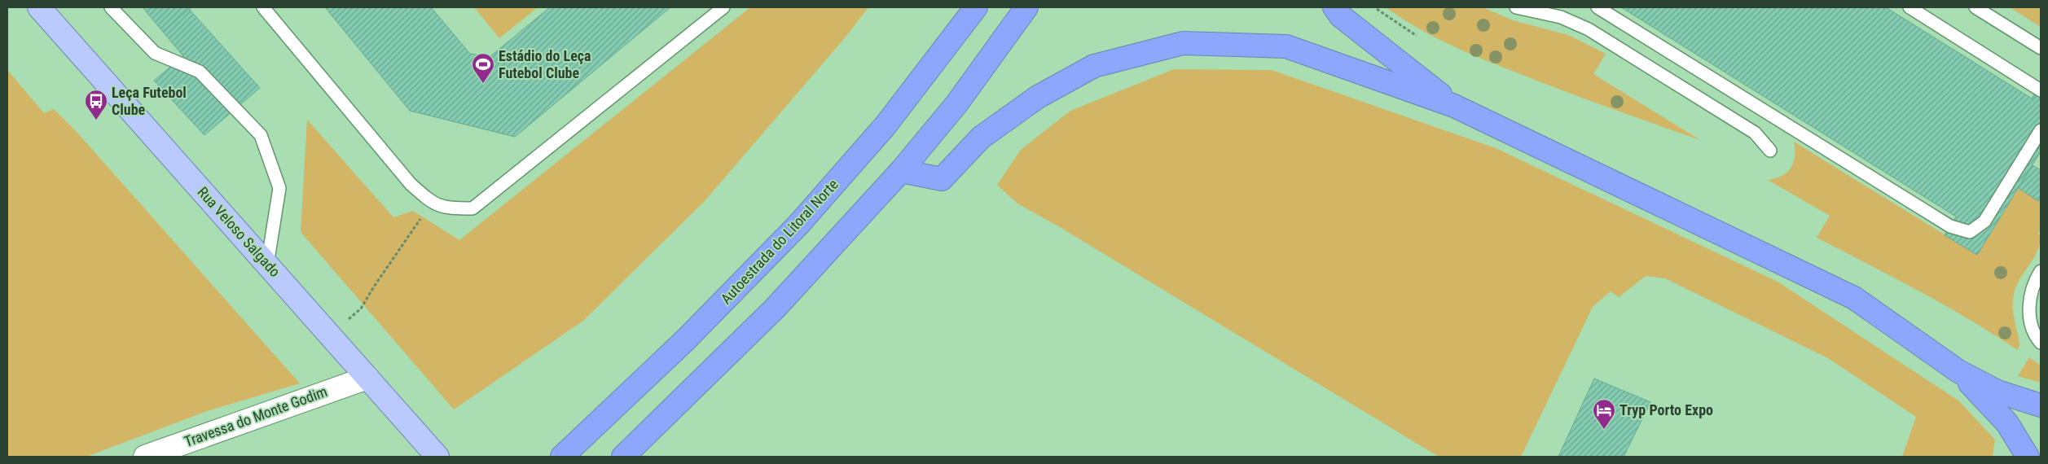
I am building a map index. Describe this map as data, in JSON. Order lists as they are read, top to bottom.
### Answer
{
  "streets": {
    "highway": ["Autoestrada do Litoral Norte"],
    "main road": ["Rua Veloso Salgado"],
    "street": ["Travessa do Monte Godim"]
  },
  "crossings": [
    ["Rua Veloso Salgado", "Travessa do Monte Godim"]
  ],
  "places": {
    "sports": ["Estádio do Leça Futebol Clube"],
    "bus stop": ["Leça Futebol Clube"],
    "hotel": ["Tryp Porto Expo"]
  }
}
